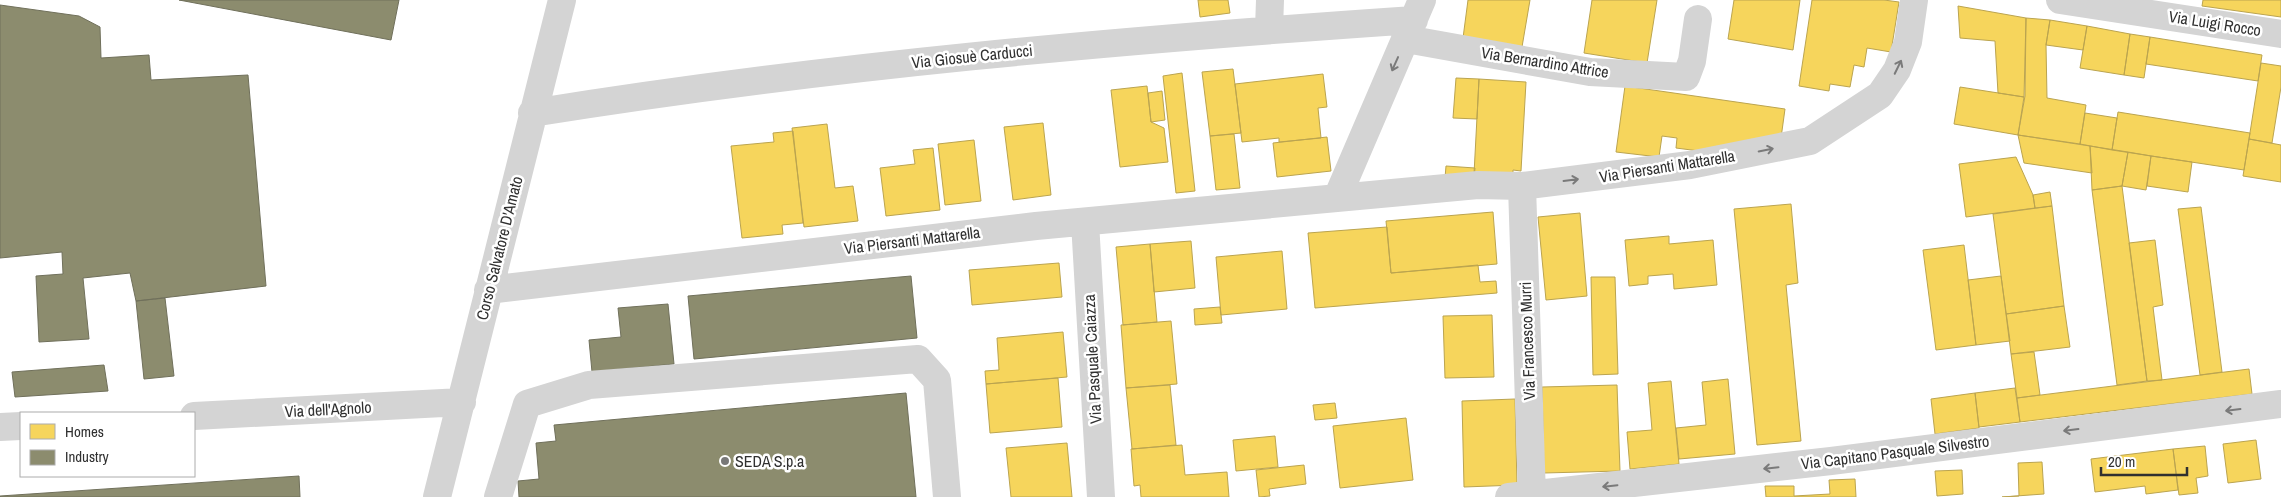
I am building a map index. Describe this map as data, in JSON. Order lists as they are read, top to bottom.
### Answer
{
  "streets": {
    "street": [
      "Via Luigi Rocco",
      "Via Giosuè Carducci",
      "Via Bernardino Attrice",
      "Via Piersanti Mattarella",
      "Corso Salvatore D'Amato",
      "Via Francesco Murri",
      "Via Pasquale Caiazza",
      "Via dell'Agnolo",
      "Via Capitano Pasquale Silvestro"
    ]
  },
  "crossings": [
    ["Via Giosuè Carducci", "Via Bernardino Attrice"],
    ["Via Giosuè Carducci", "Corso Salvatore D'Amato"],
    ["Via Piersanti Mattarella", "Corso Salvatore D'Amato"],
    ["Via Piersanti Mattarella", "Via Francesco Murri"],
    ["Via Piersanti Mattarella", "Via Pasquale Caiazza"],
    ["Corso Salvatore D'Amato", "Via dell'Agnolo"],
    ["Via Francesco Murri", "Via Capitano Pasquale Silvestro"]
  ],
  "one_way": ["Via Capitano Pasquale Silvestro"],
  "places": ["SEDA S.p.a"],
  "legend": ["Homes", "Industry"],
  "scale_bar": "20 m"
}
